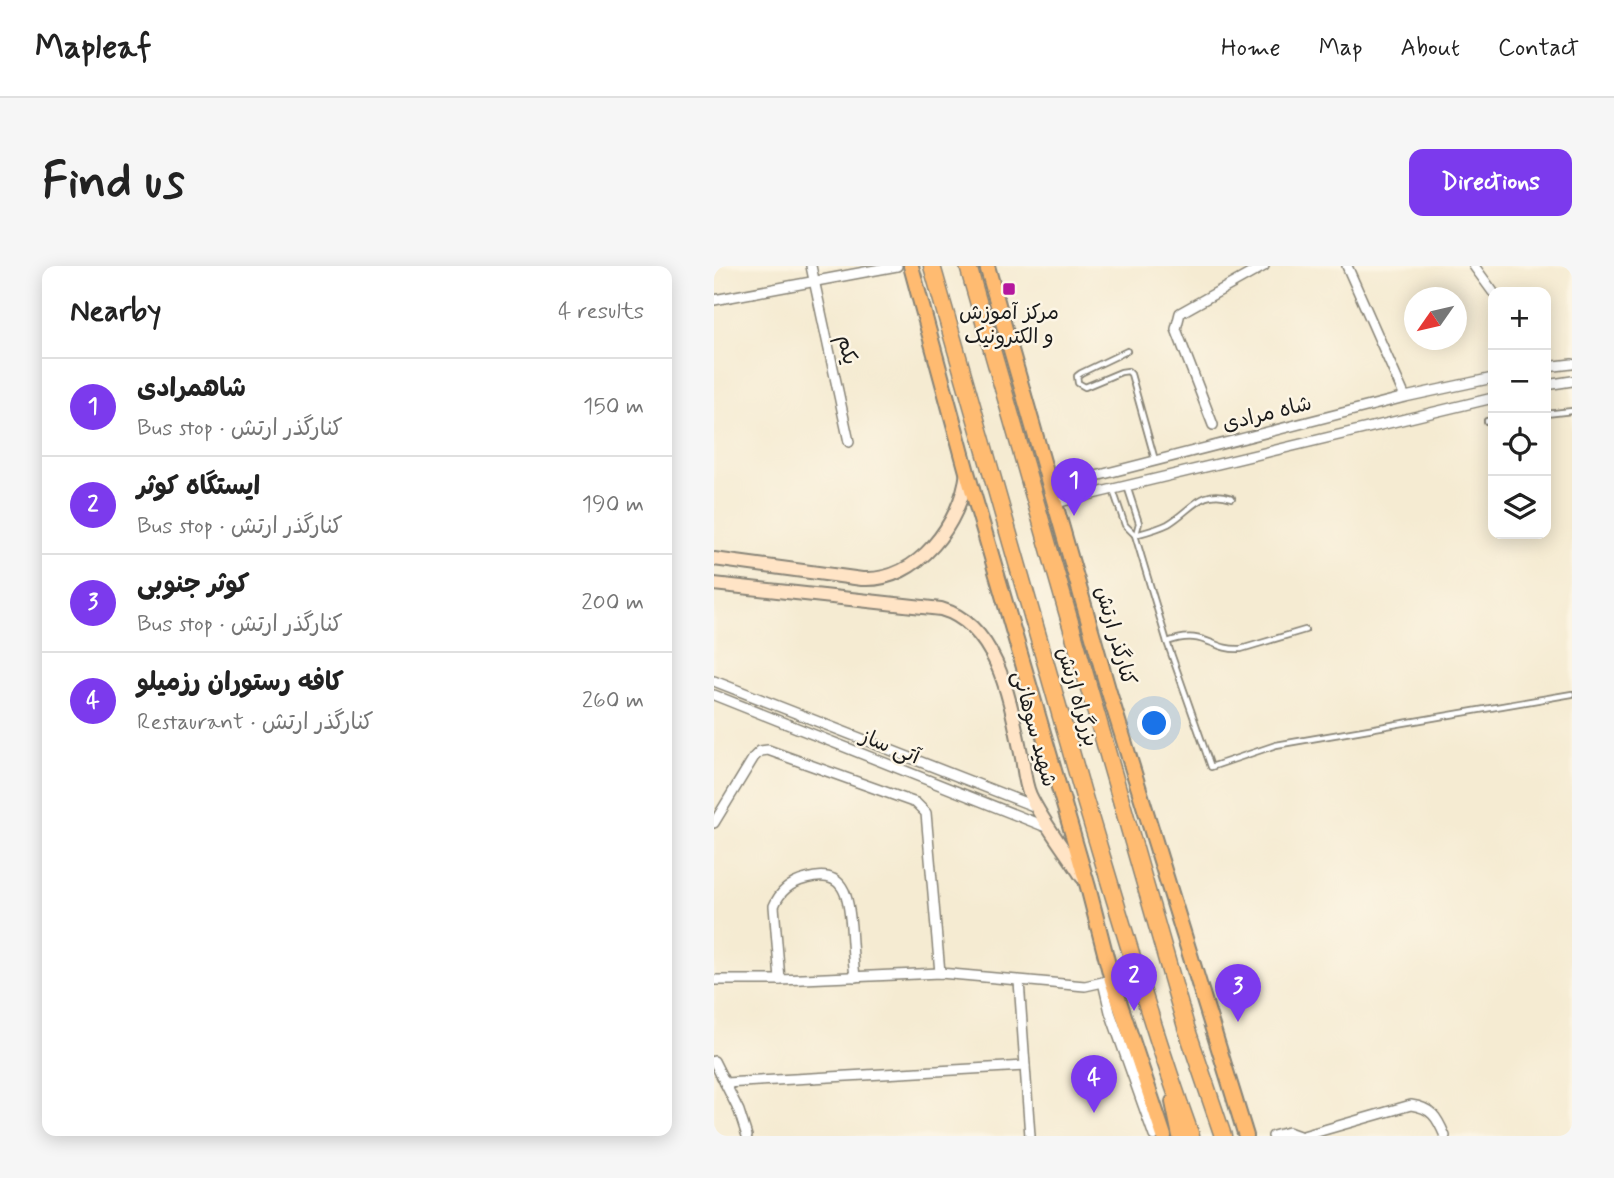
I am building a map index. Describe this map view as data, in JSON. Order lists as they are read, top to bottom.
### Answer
{
  "streets": {
    "highway": ["بزرگراه ارتش"],
    "main road": ["کنارگذر ارتش", "شهید سوهانی"],
    "street": ["یکم", "شاه مرادی", "آتی ساز"]
  },
  "crossings": [
    ["شاه مرادی", "کنارگذر ارتش"],
    ["شهید سوهانی", "آتی ساز"]
  ],
  "places": {
    "transit": ["مرکز آموزش و الکترونیک"]
  },
  "north": "bottom left",
  "page": {
    "header": "Mapleaf",
    "nav": [
      "Home",
      "Map",
      "About",
      "Contact"
    ],
    "buttons": "Directions",
    "title": "Find us",
    "heading": ["Nearby", "4 results"],
    "map_buttons": ["+", "−"],
    "list": [
      {
        "mark": "1",
        "name": "شاهمرادی",
        "note": "Bus stop · کنارگذر ارتش",
        "value": "150 m"
      },
      {
        "mark": "2",
        "name": "ایستگاه کوثر",
        "note": "Bus stop · کنارگذر ارتش",
        "value": "190 m"
      },
      {
        "mark": "3",
        "name": "کوثر جنوبی",
        "note": "Bus stop · کنارگذر ارتش",
        "value": "200 m"
      },
      {
        "mark": "4",
        "name": "کافه رستوران رزمیلو",
        "note": "Restaurant · کنارگذر ارتش",
        "value": "260 m"
      }
    ],
    "pins": [
      "1",
      "2",
      "3",
      "4"
    ]
  }
}
